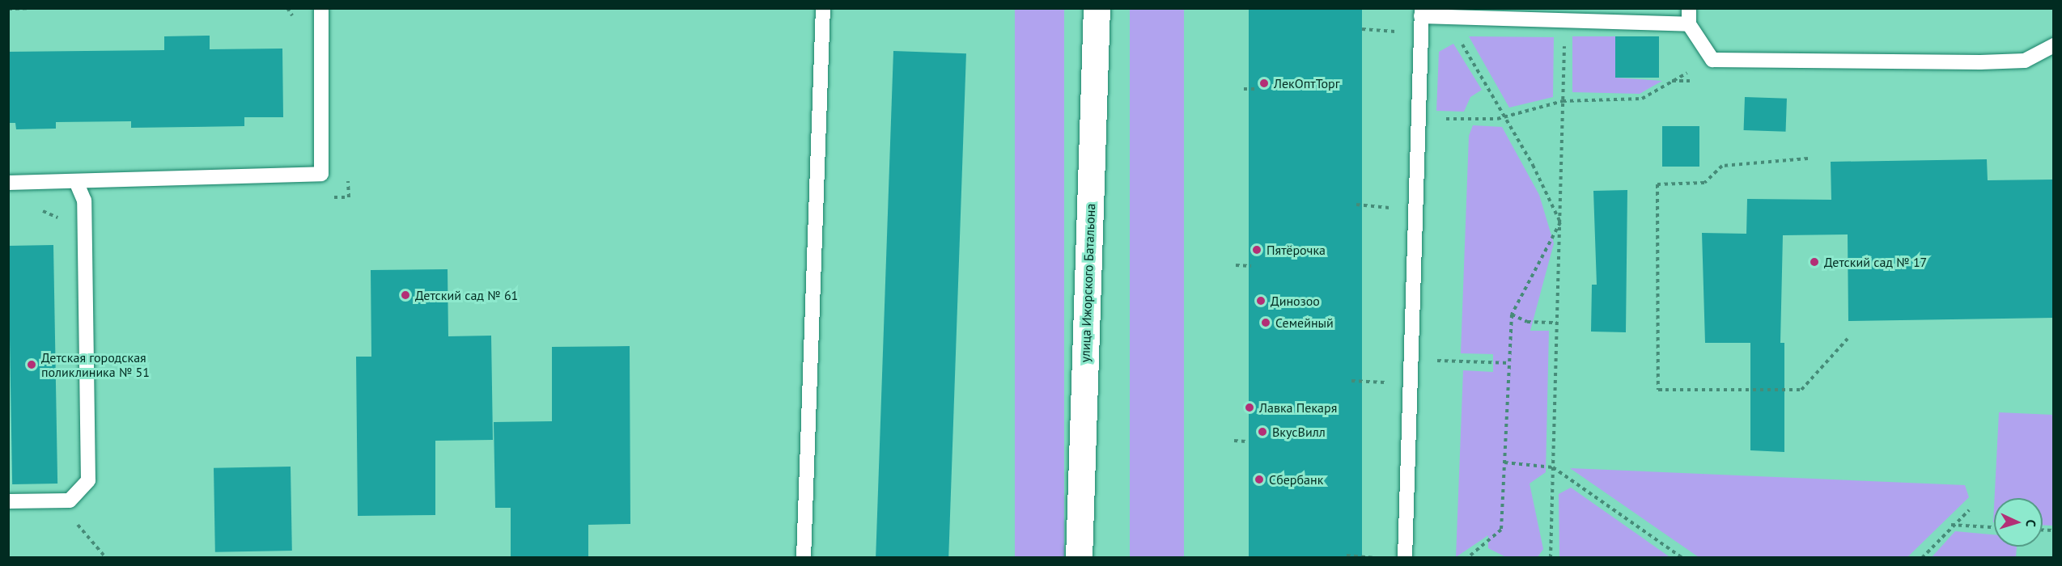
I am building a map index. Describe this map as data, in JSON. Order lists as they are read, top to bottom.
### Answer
{
  "streets": {
    "street": ["улица Ижорского Батальона"]
  },
  "places": [
    "ЛекОптТорг",
    "Пятёрочка",
    "Детский сад № 17",
    "Детский сад № 61",
    "Динозоо",
    "Семейный",
    "Детская городская поликлиника № 51",
    "Лавка Пекаря",
    "ВкусВилл",
    "Сбербанк"
  ],
  "north": "right"
}
